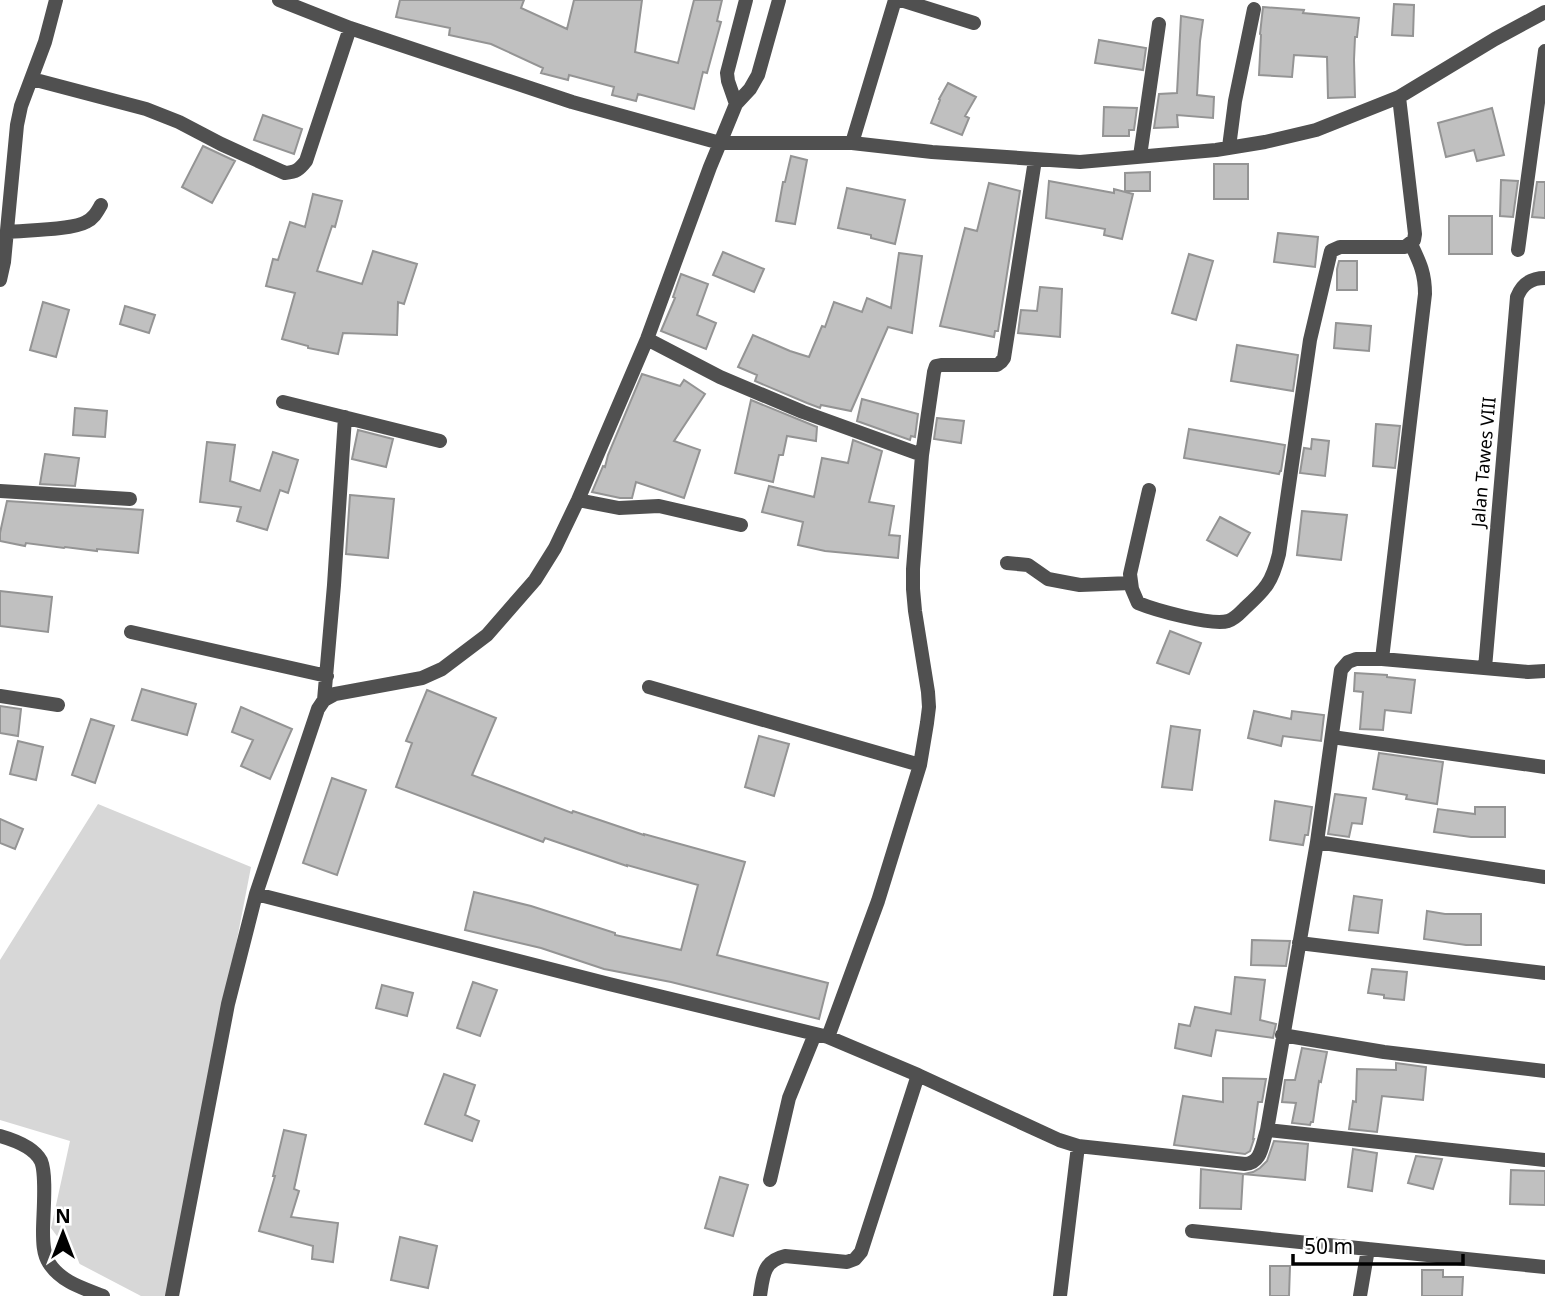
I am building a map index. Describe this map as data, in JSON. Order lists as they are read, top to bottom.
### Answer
{
  "streets": {
    "street": ["Jalan Tawes VIII"]
  },
  "scale_bar": "50 m",
  "north": "top"
}
